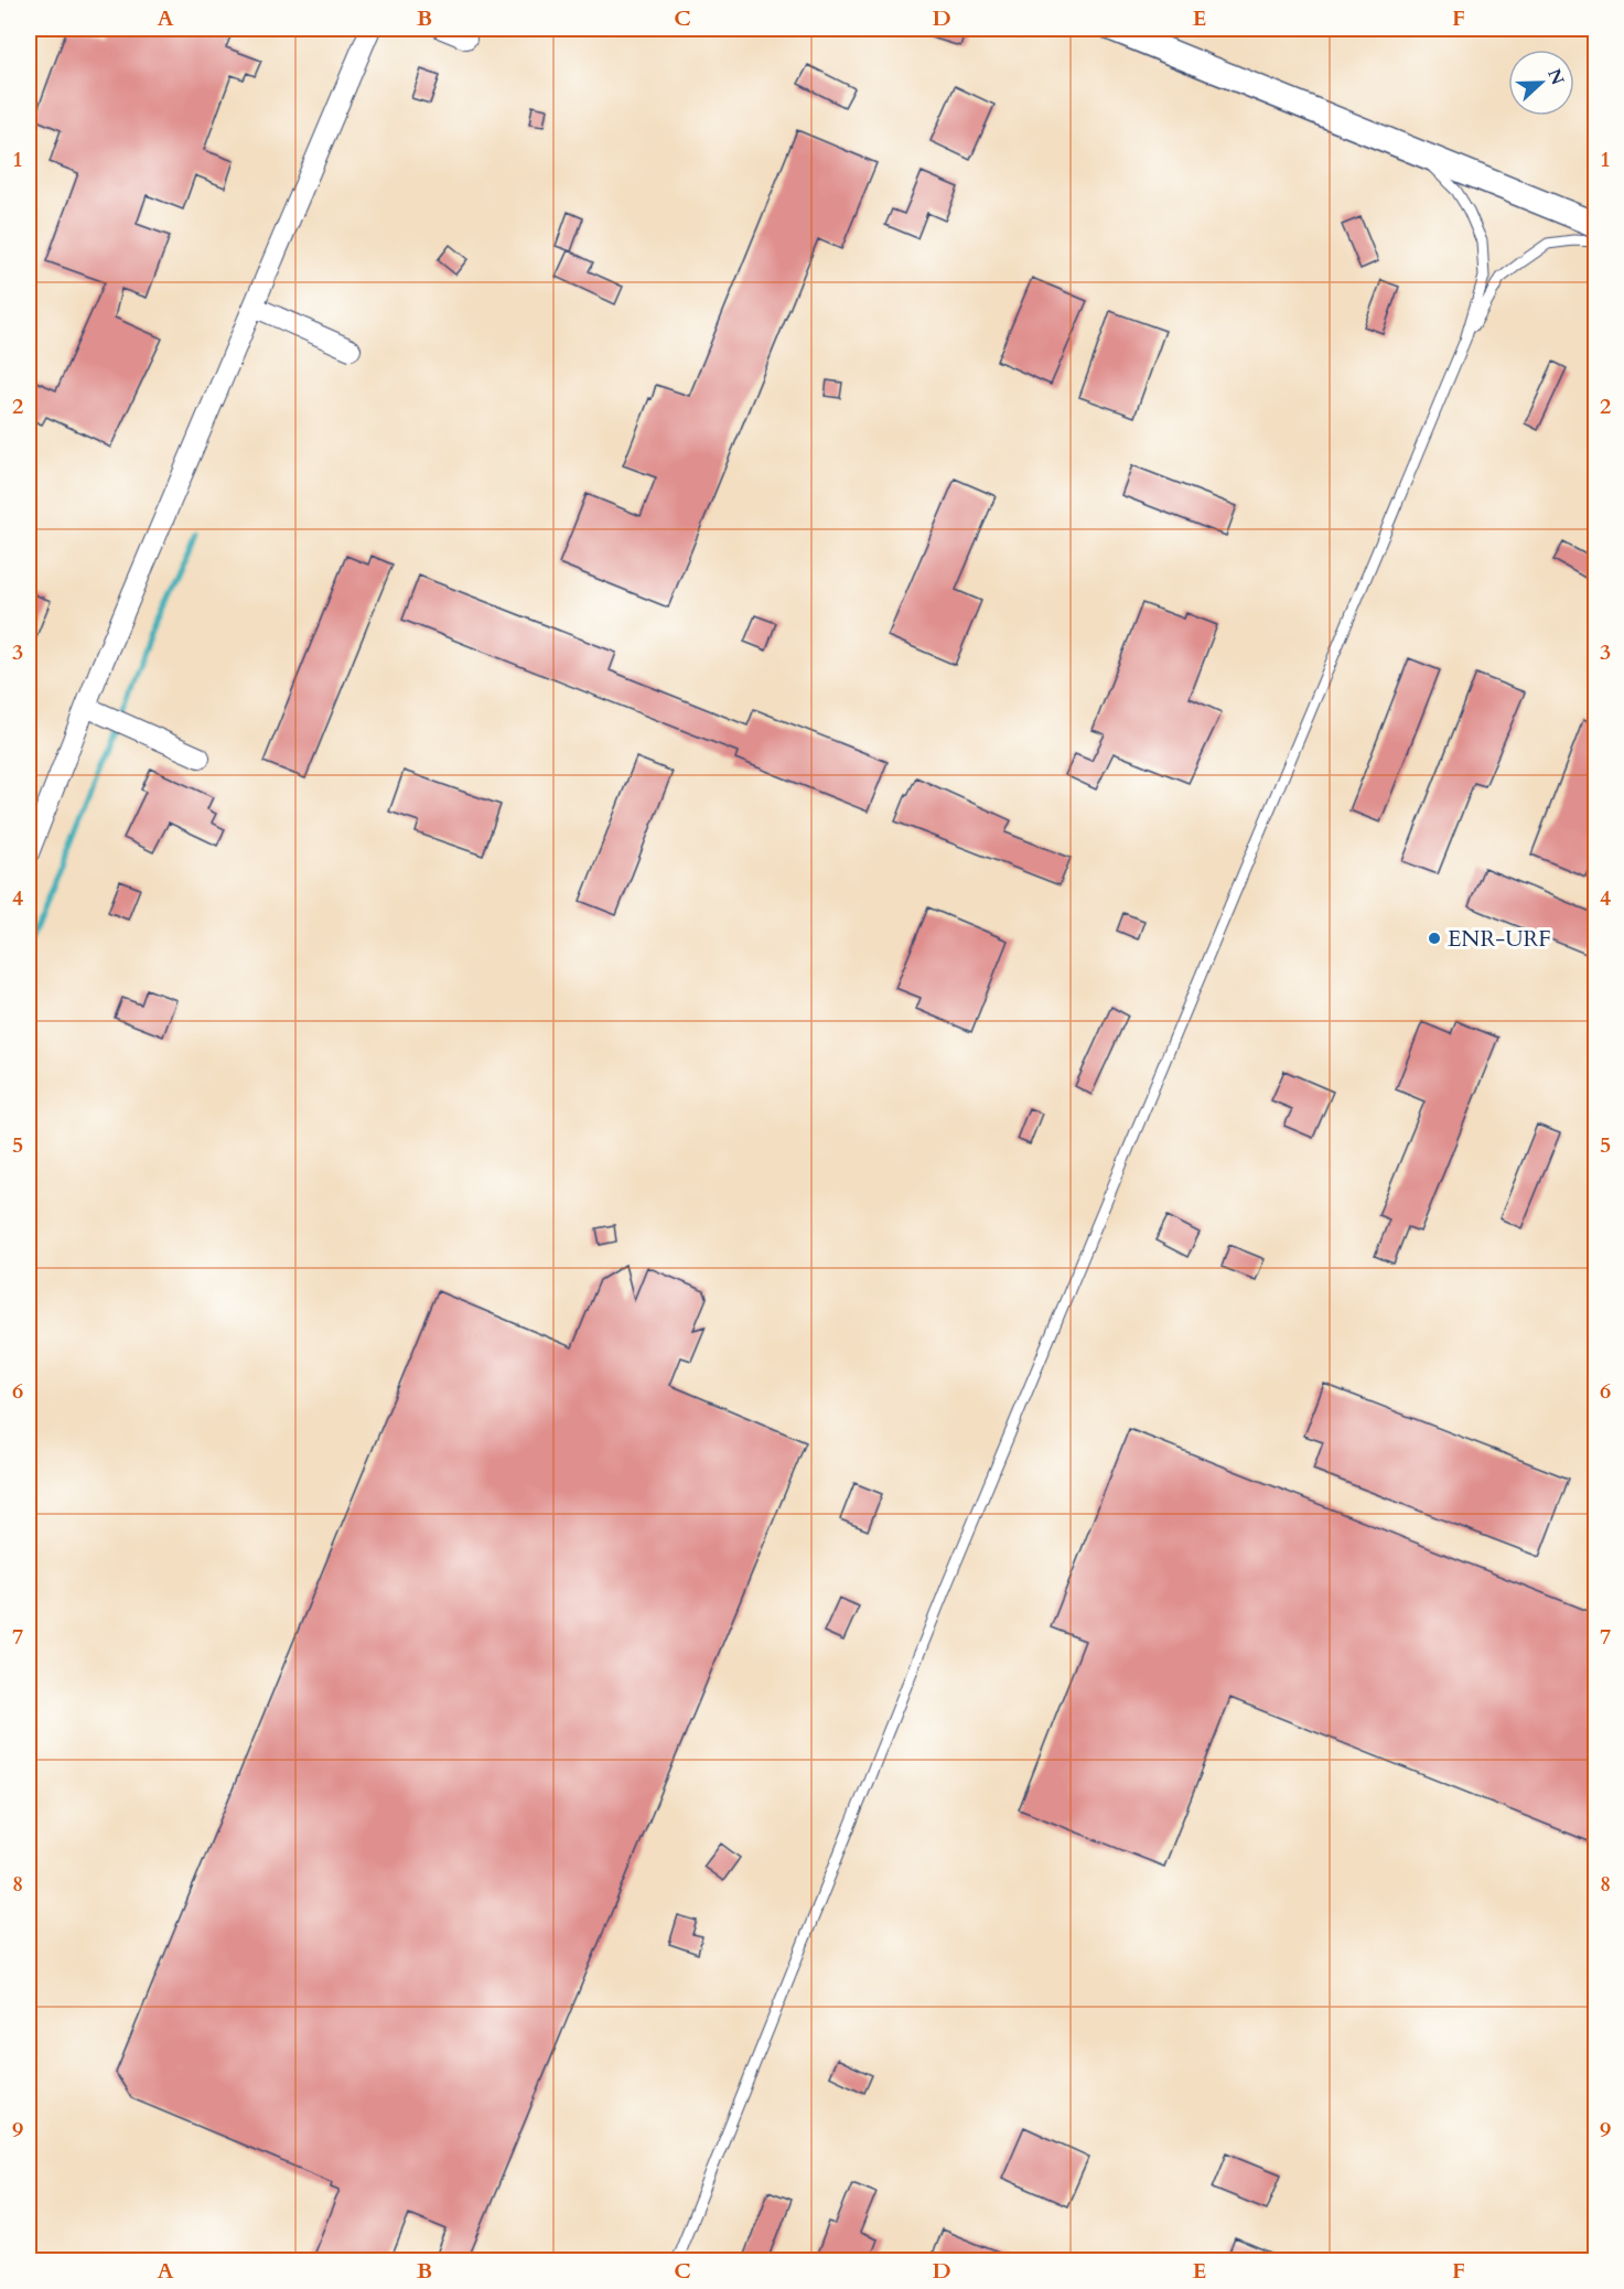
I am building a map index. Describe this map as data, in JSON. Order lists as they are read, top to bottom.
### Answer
{
  "places": ["ENR-URF"],
  "north": "right",
  "grid": {
    "columns": [
      "A",
      "B",
      "C",
      "D",
      "E",
      "F"
    ],
    "rows": [
      "1",
      "2",
      "3",
      "4",
      "5",
      "6",
      "7",
      "8",
      "9"
    ]
  }
}
